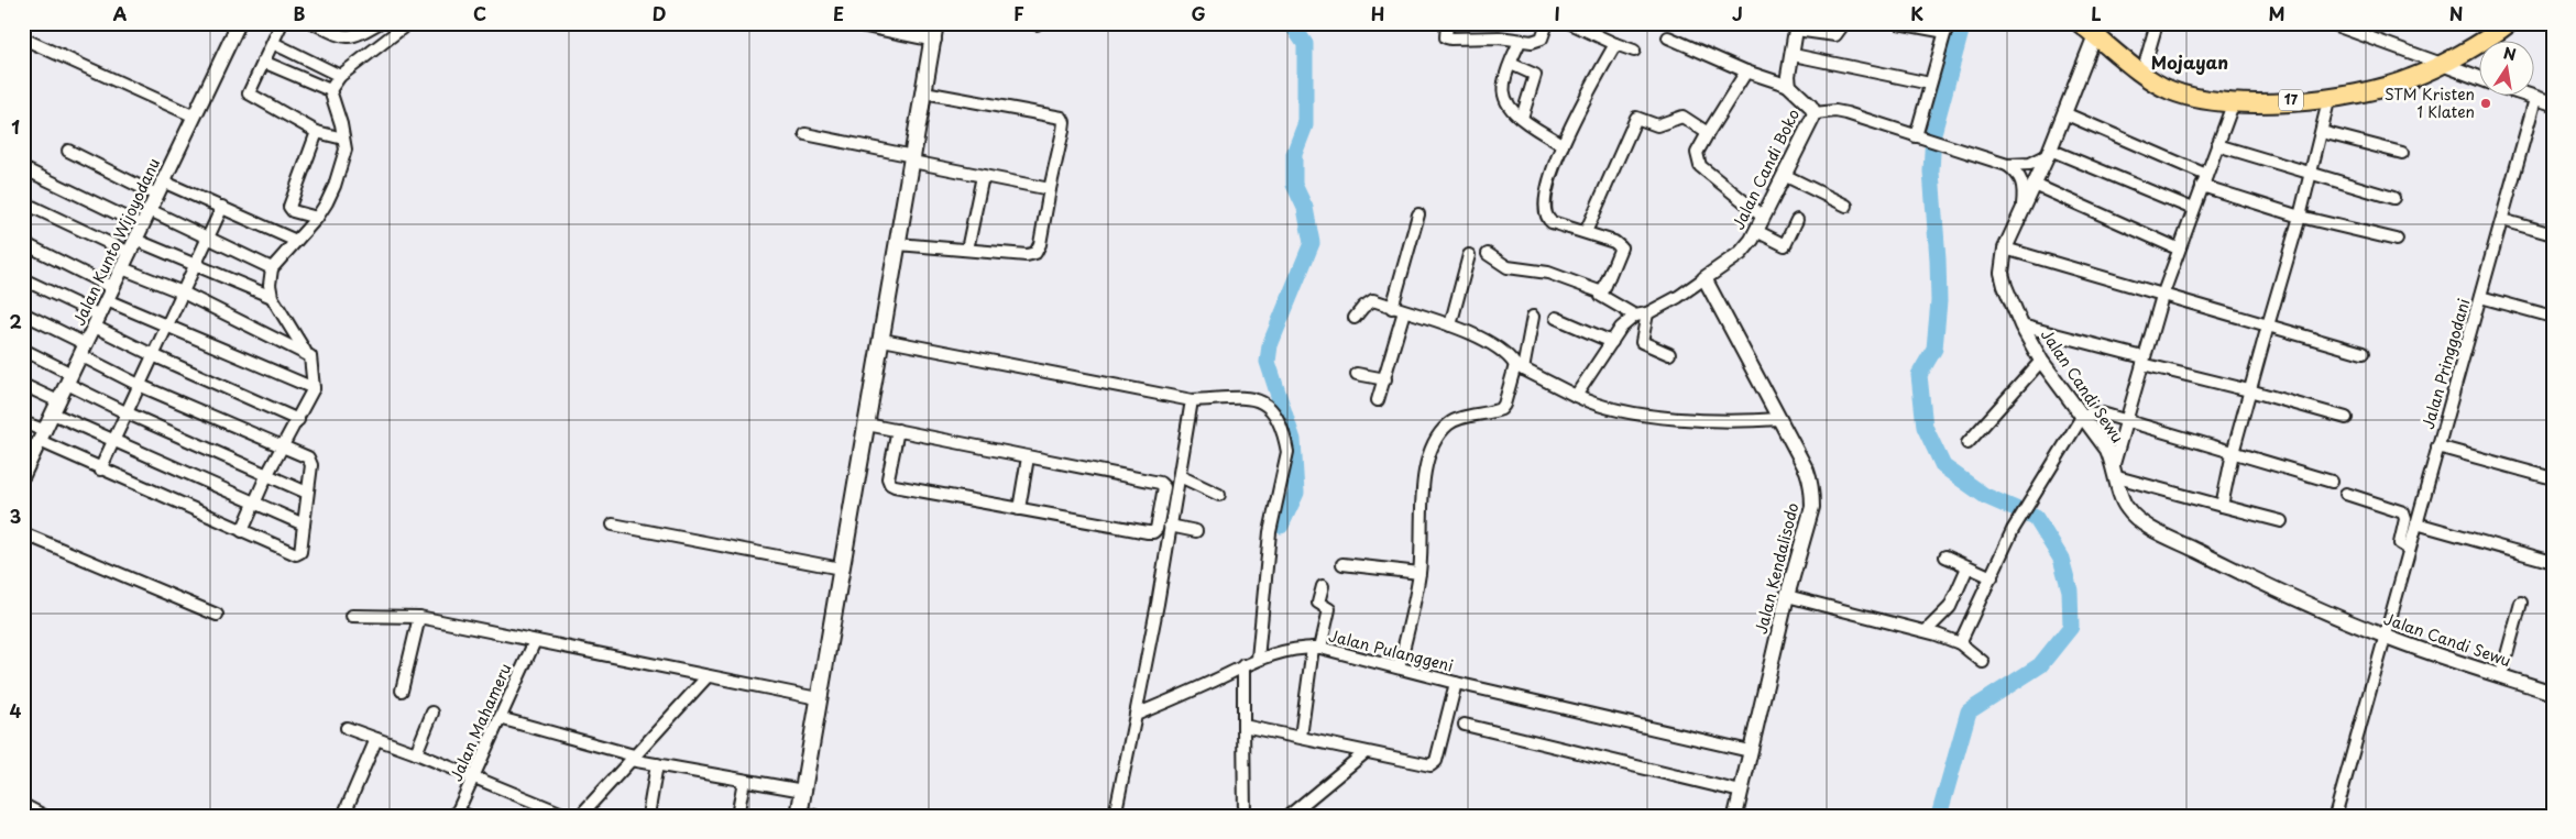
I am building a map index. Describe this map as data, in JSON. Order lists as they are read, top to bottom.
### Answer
{
  "streets": {
    "highway": ["17"],
    "street": [
      "Jalan Candi Boko",
      "Jalan Kunto Wijoyodanu",
      "Jalan Pringgodani",
      "Jalan Candi Sewu",
      "Jalan Kendalisodo",
      "Jalan Pulanggeni",
      "Jalan Mahameru"
    ]
  },
  "crossings": [
    ["17", "Jalan Candi Sewu"],
    ["Jalan Candi Boko", "Jalan Kendalisodo"],
    ["Jalan Pringgodani", "Jalan Candi Sewu"],
    ["Jalan Kendalisodo", "Jalan Pulanggeni"]
  ],
  "districts": ["Mojayan"],
  "places": ["STM Kristen 1 Klaten"],
  "north": "top",
  "grid": {
    "columns": [
      "A",
      "B",
      "C",
      "D",
      "E",
      "F",
      "G",
      "H",
      "I",
      "J",
      "K",
      "L",
      "M",
      "N"
    ],
    "rows": [
      "1",
      "2",
      "3",
      "4"
    ]
  }
}
